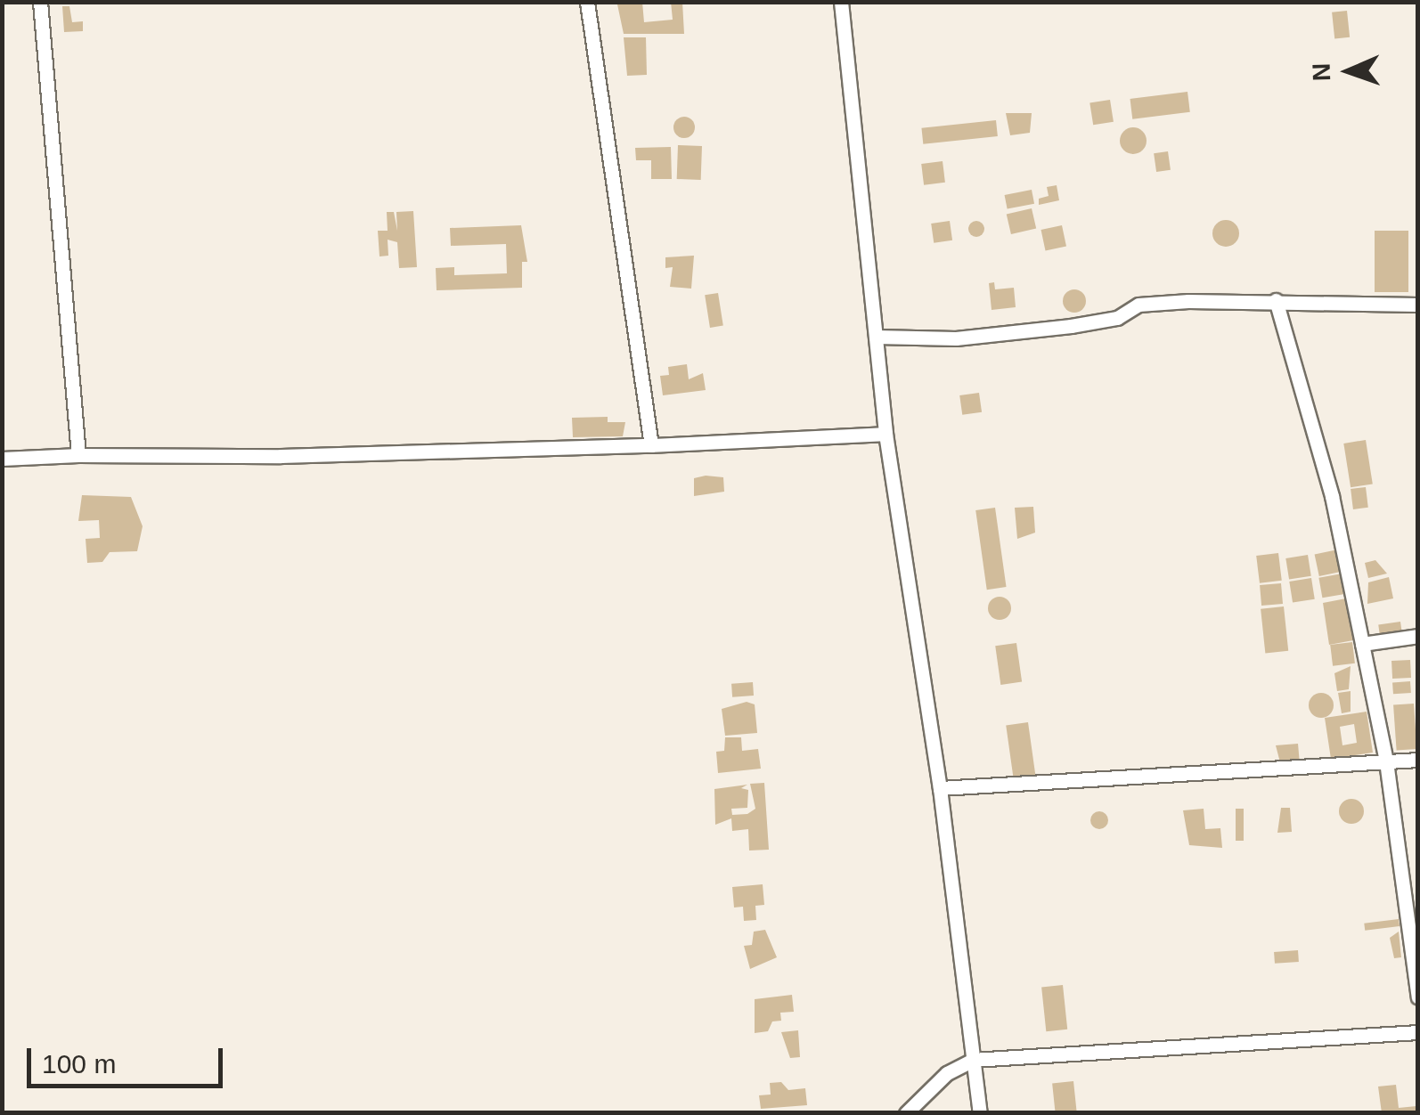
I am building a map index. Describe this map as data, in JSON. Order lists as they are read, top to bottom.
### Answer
{
  "scale_bar": "100 m",
  "north": "left"
}
